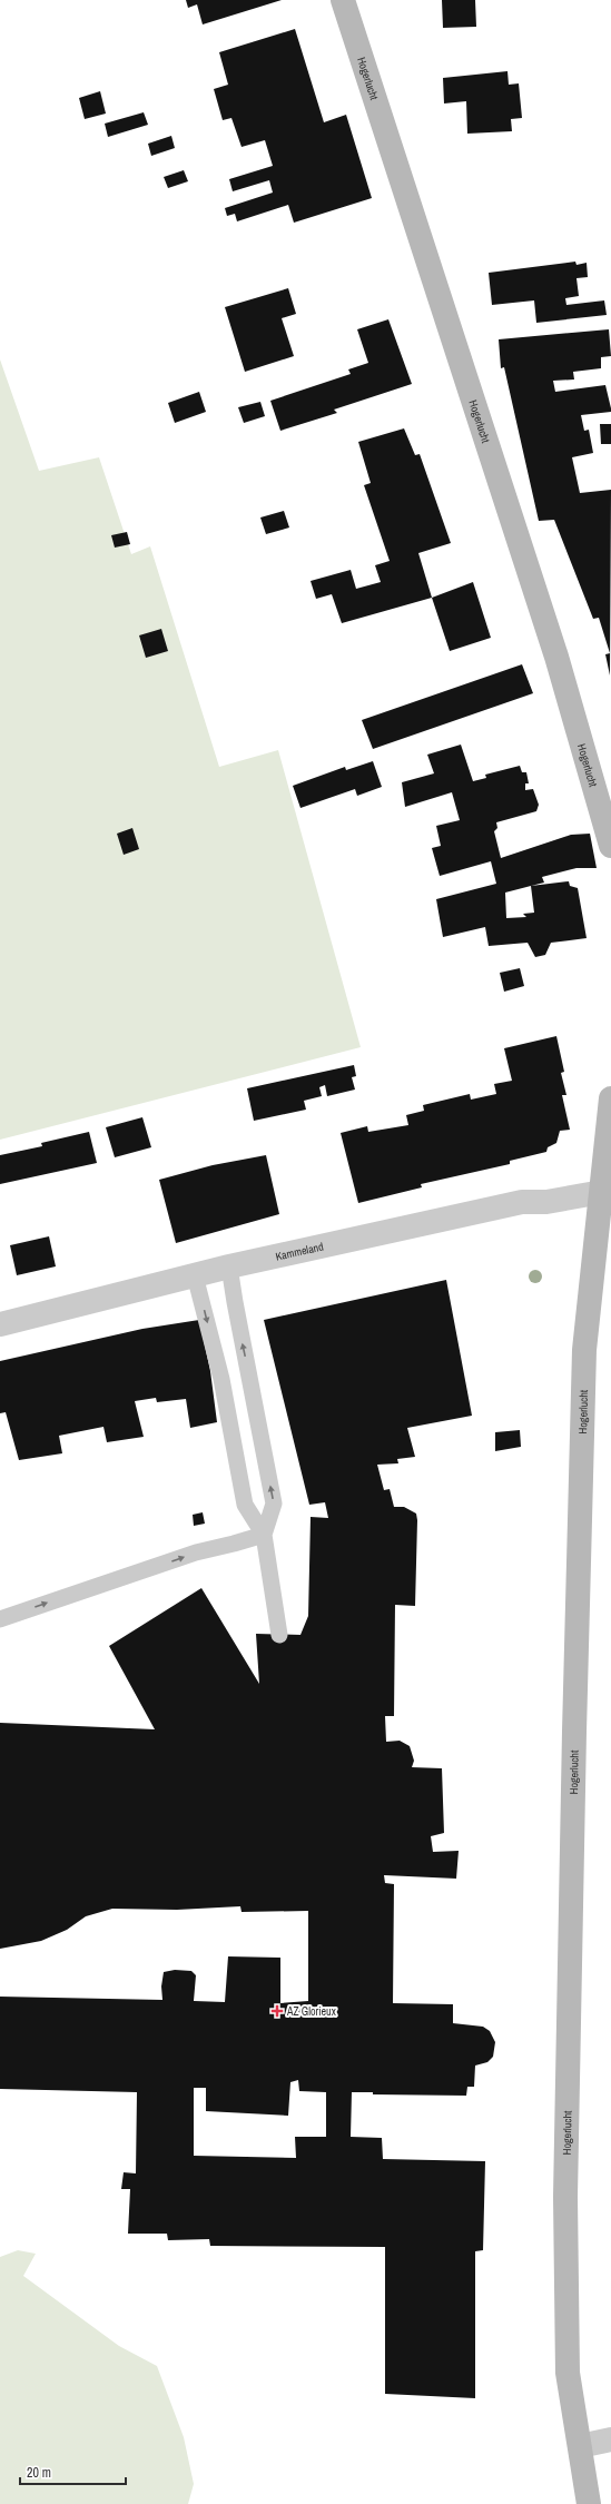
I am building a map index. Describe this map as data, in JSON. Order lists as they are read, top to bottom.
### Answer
{
  "streets": {
    "street": ["Hogerlucht", "Kammeland"]
  },
  "crossings": [
    ["Hogerlucht", "Kammeland"]
  ],
  "places": {
    "health": ["AZ Glorieux"]
  },
  "scale_bar": "20 m"
}
